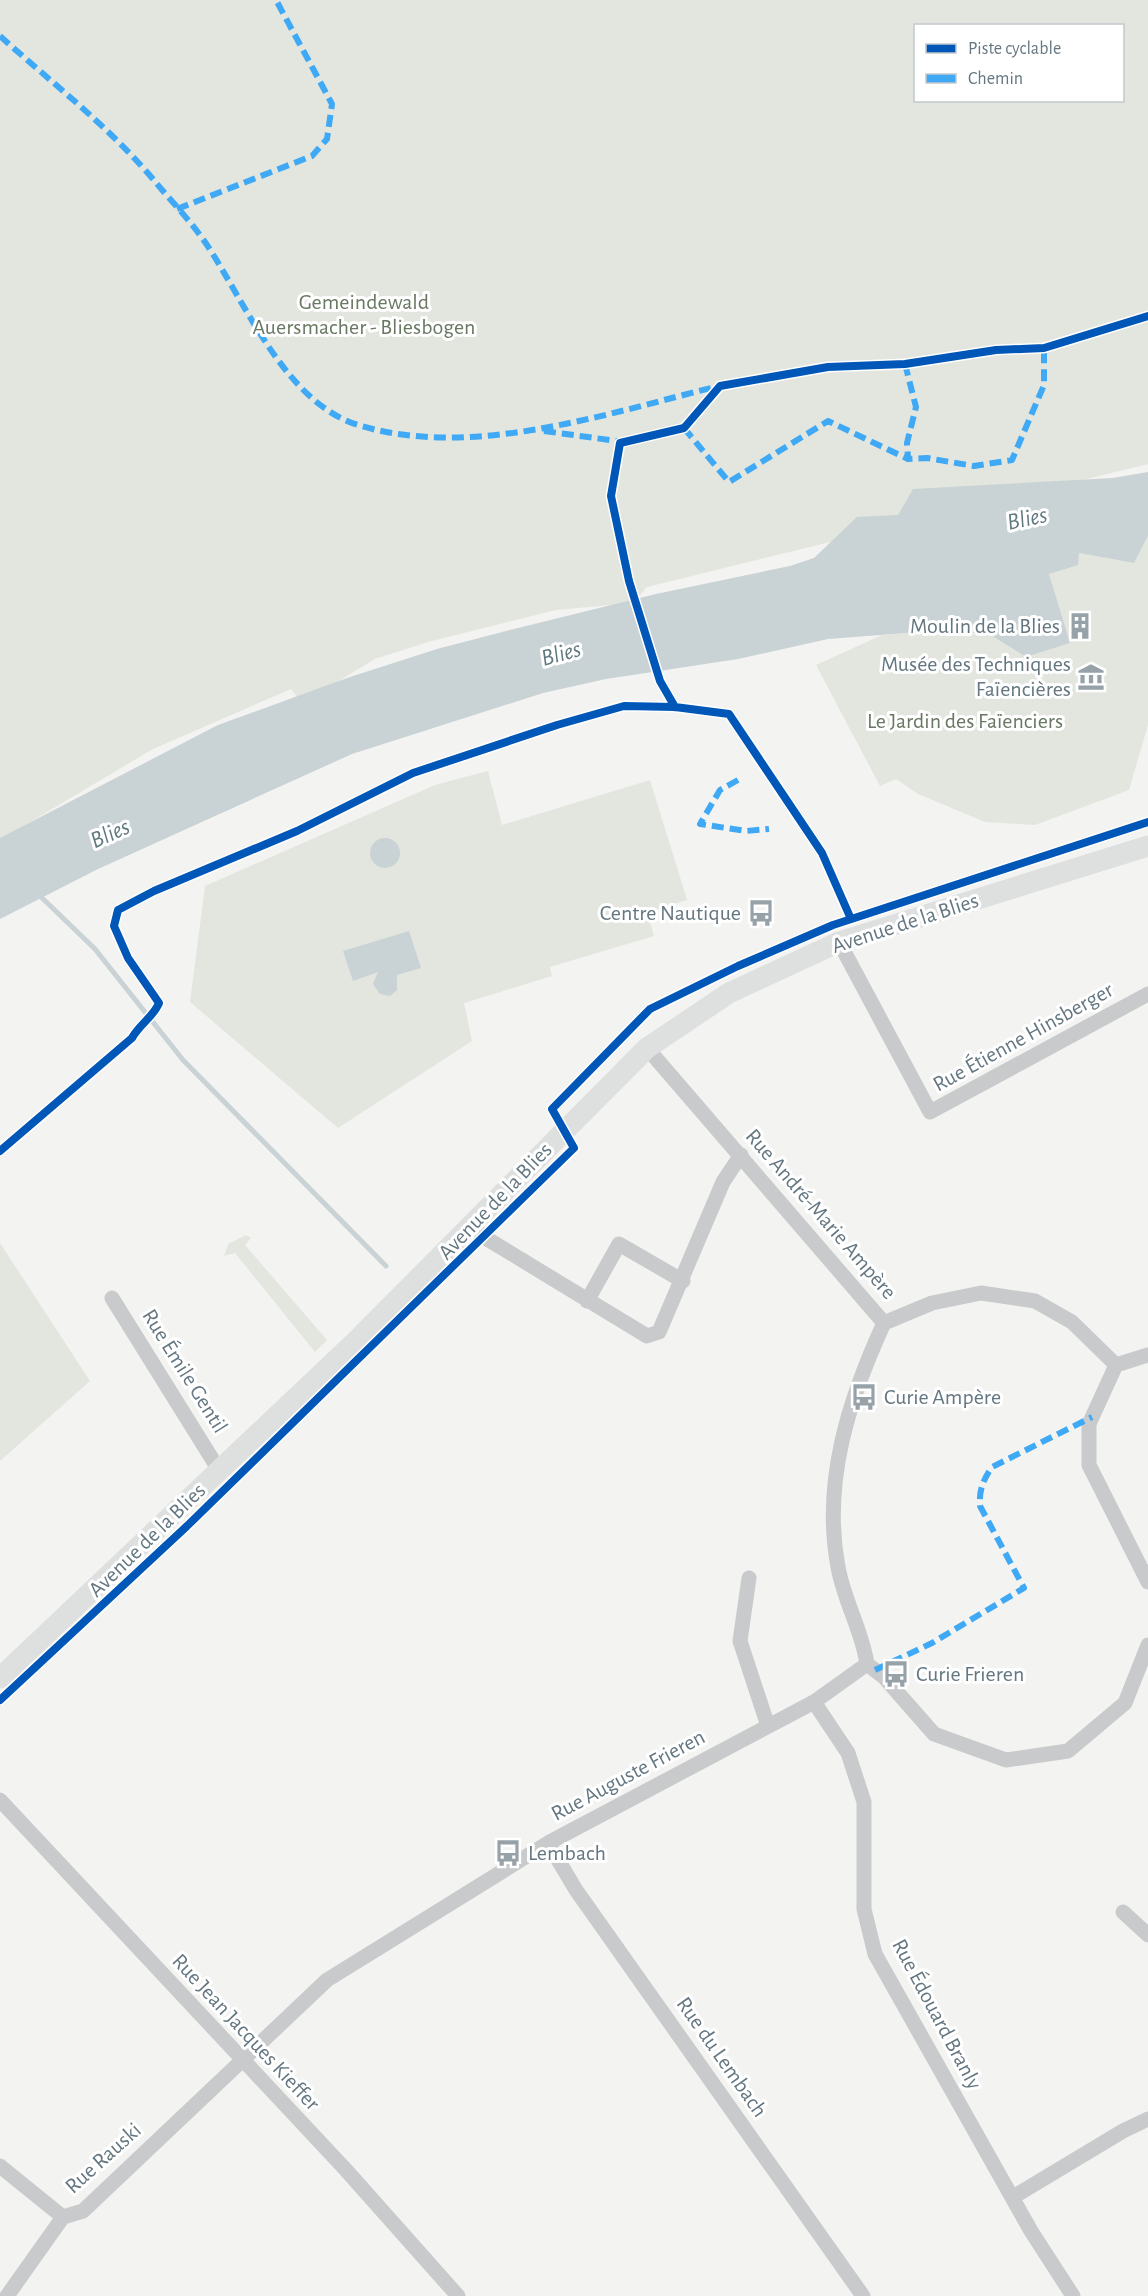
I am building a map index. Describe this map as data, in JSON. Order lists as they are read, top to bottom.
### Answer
{
  "streets": {
    "main road": ["Avenue de la Blies"],
    "street": [
      "Rue Étienne Hinsberger",
      "Rue André-Marie Ampère",
      "Rue Émile Gentil",
      "Rue Auguste Frieren",
      "Rue Édouard Branly",
      "Rue Jean Jacques Kieffer",
      "Rue du Lembach",
      "Rue Rauski"
    ]
  },
  "crossings": [
    ["Avenue de la Blies", "Rue Étienne Hinsberger"],
    ["Avenue de la Blies", "Rue André-Marie Ampère"],
    ["Avenue de la Blies", "Rue Émile Gentil"],
    ["Rue Auguste Frieren", "Rue Édouard Branly"],
    ["Rue Auguste Frieren", "Rue Jean Jacques Kieffer"],
    ["Rue Auguste Frieren", "Rue du Lembach"],
    ["Rue Auguste Frieren", "Rue Rauski"],
    ["Rue Jean Jacques Kieffer", "Rue Rauski"]
  ],
  "water": ["Blies"],
  "parks": ["Gemeindewald Auersmacher - Bliesbogen", "Le Jardin des Faïenciers"],
  "places": {
    "building": ["Moulin de la Blies"],
    "museum": ["Musée des Techniques Faïencières"],
    "bus stop": [
      "Centre Nautique",
      "Curie Ampère",
      "Curie Frieren",
      "Lembach"
    ]
  },
  "legend": ["Piste cyclable", "Chemin"]
}
